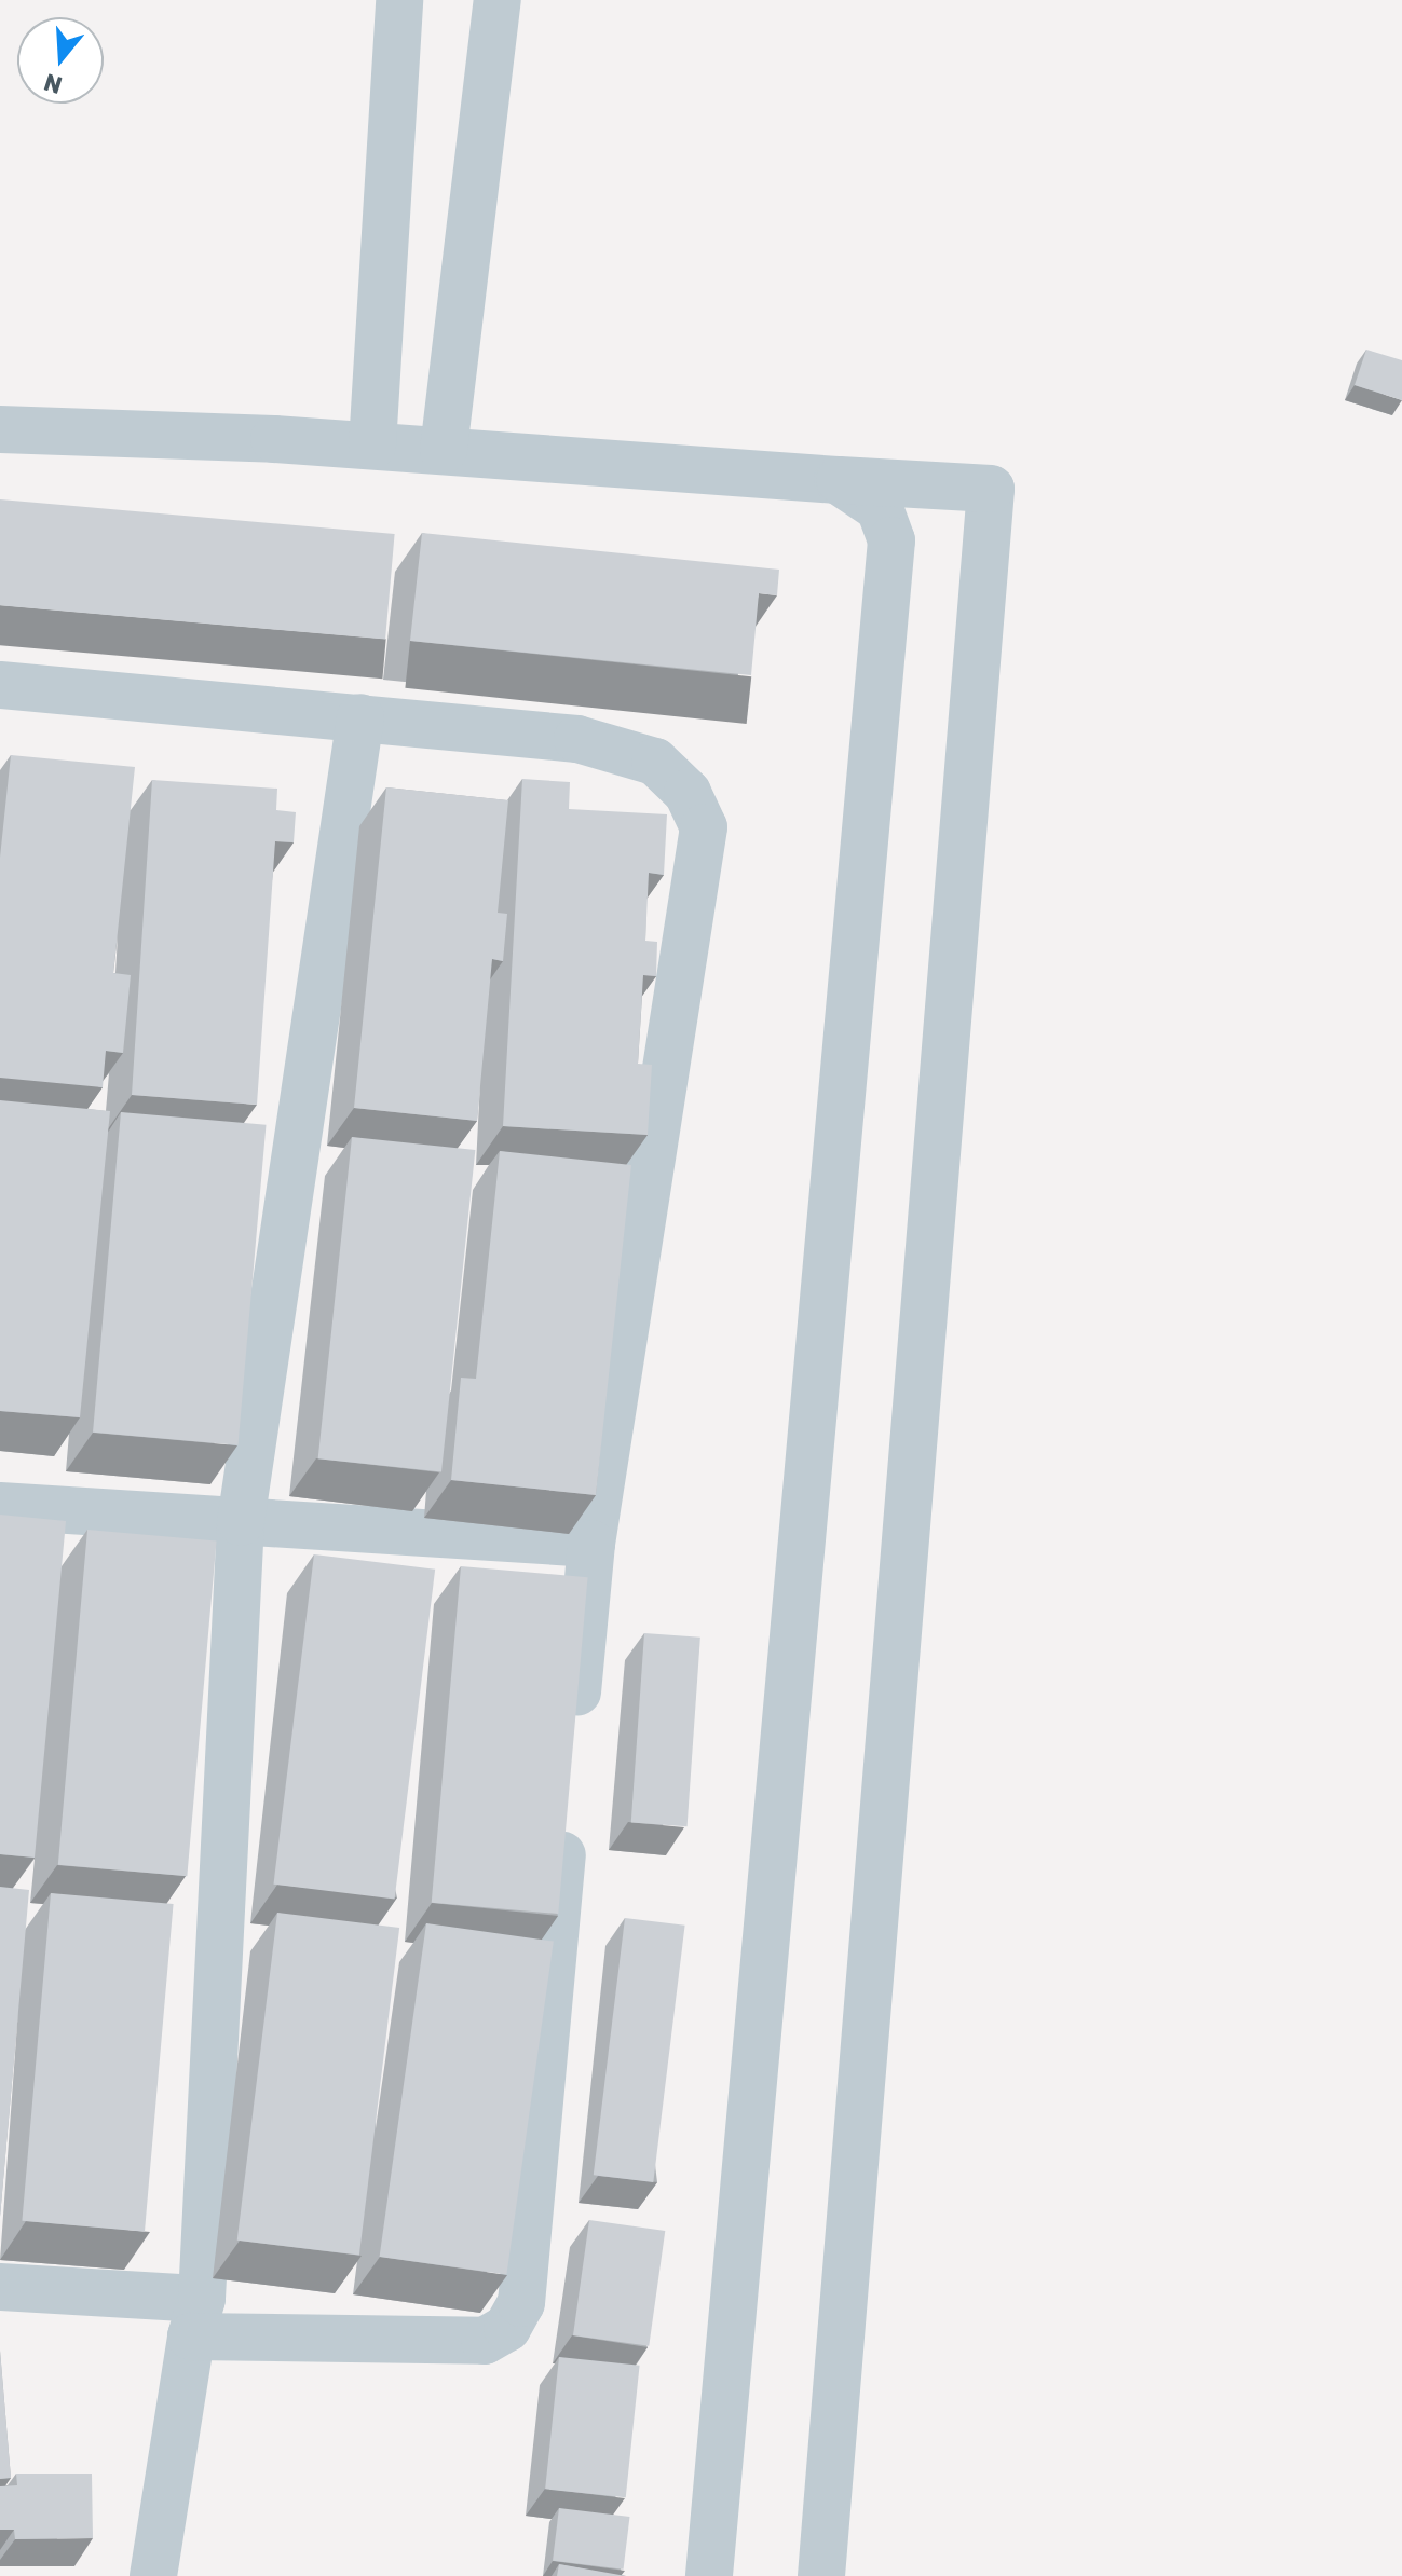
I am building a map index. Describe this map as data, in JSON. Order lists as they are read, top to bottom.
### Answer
{
  "north": "bottom"
}
